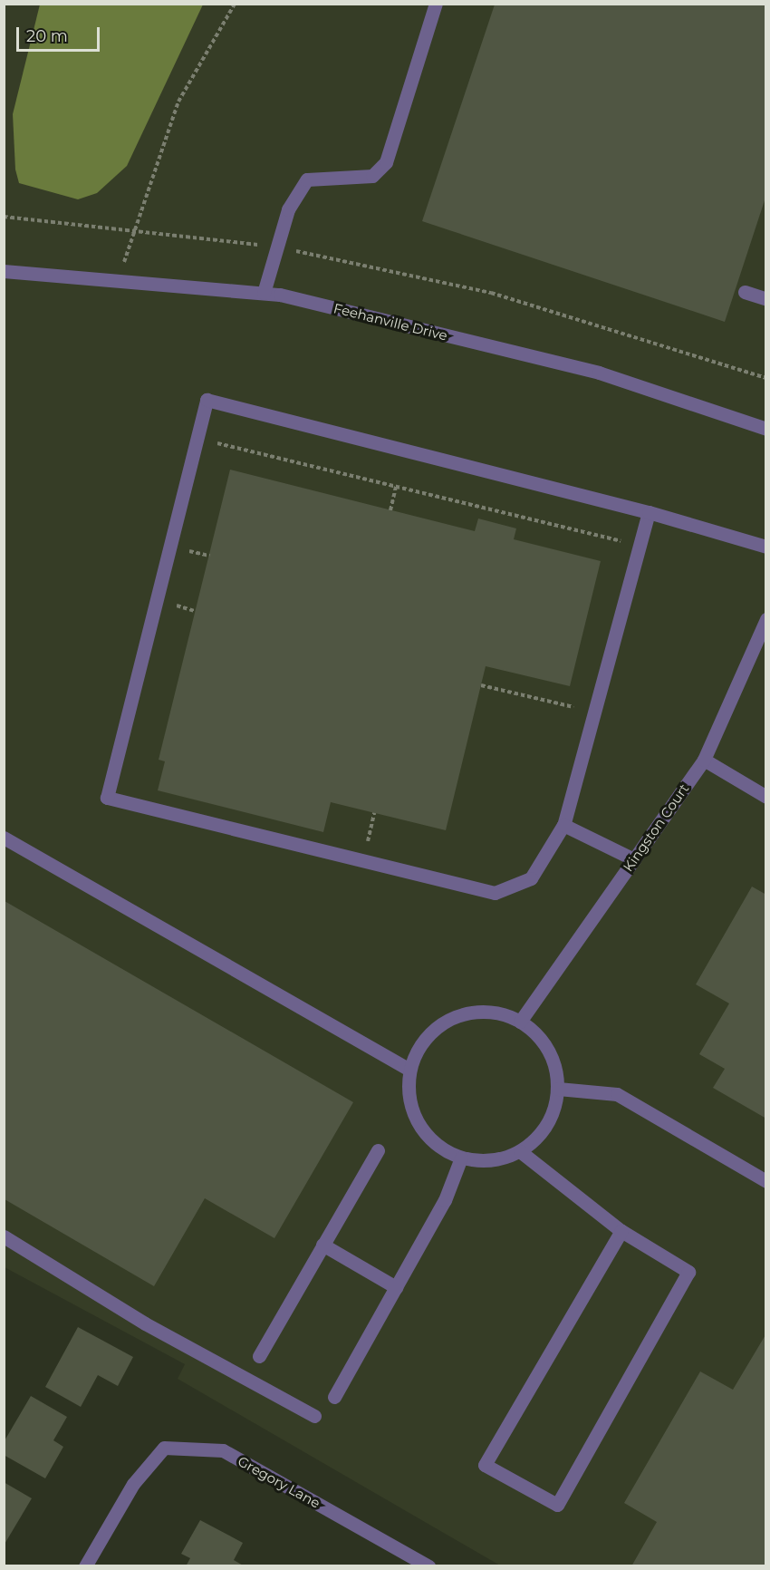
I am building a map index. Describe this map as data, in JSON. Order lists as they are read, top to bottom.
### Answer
{
  "streets": {
    "street": ["Feehanville Drive", "Kingston Court", "Gregory Lane"]
  },
  "scale_bar": "20 m"
}
